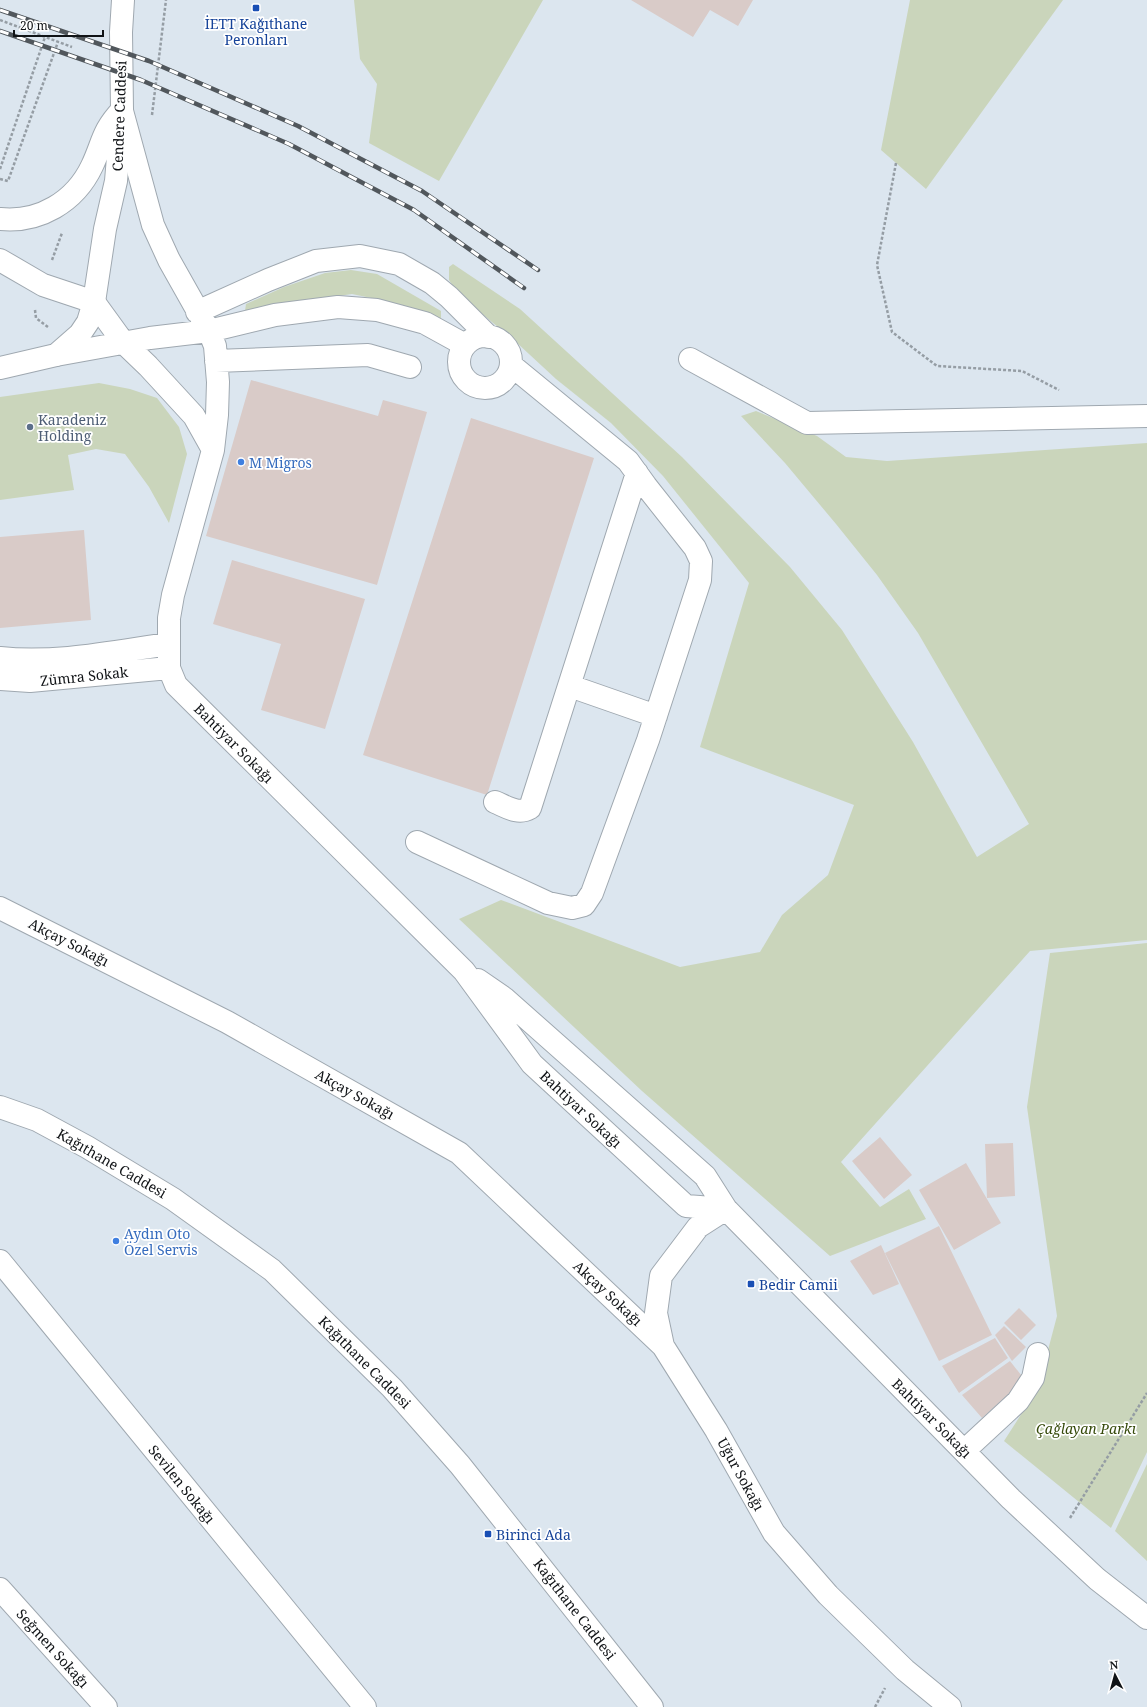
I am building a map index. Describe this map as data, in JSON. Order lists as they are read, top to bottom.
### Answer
{
  "streets": {
    "street": [
      "Cendere Caddesi",
      "Zümra Sokak",
      "Bahtiyar Sokağı",
      "Akçay Sokağı",
      "Kağıthane Caddesi",
      "Uğur Sokağı",
      "Sevilen Sokağı",
      "Seğmen Sokağı"
    ]
  },
  "crossings": [
    ["Cendere Caddesi", "Bahtiyar Sokağı"],
    ["Zümra Sokak", "Bahtiyar Sokağı"],
    ["Bahtiyar Sokağı", "Uğur Sokağı"],
    ["Akçay Sokağı", "Uğur Sokağı"]
  ],
  "parks": ["Çağlayan Parkı"],
  "places": {
    "transit": ["İETT Kağıthane Peronları", "Bedir Camii", "Birinci Ada"],
    "other": ["Karadeniz Holding", "M Migros", "Aydın Oto Özel Servis"]
  },
  "scale_bar": "20 m",
  "north": "top"
}
